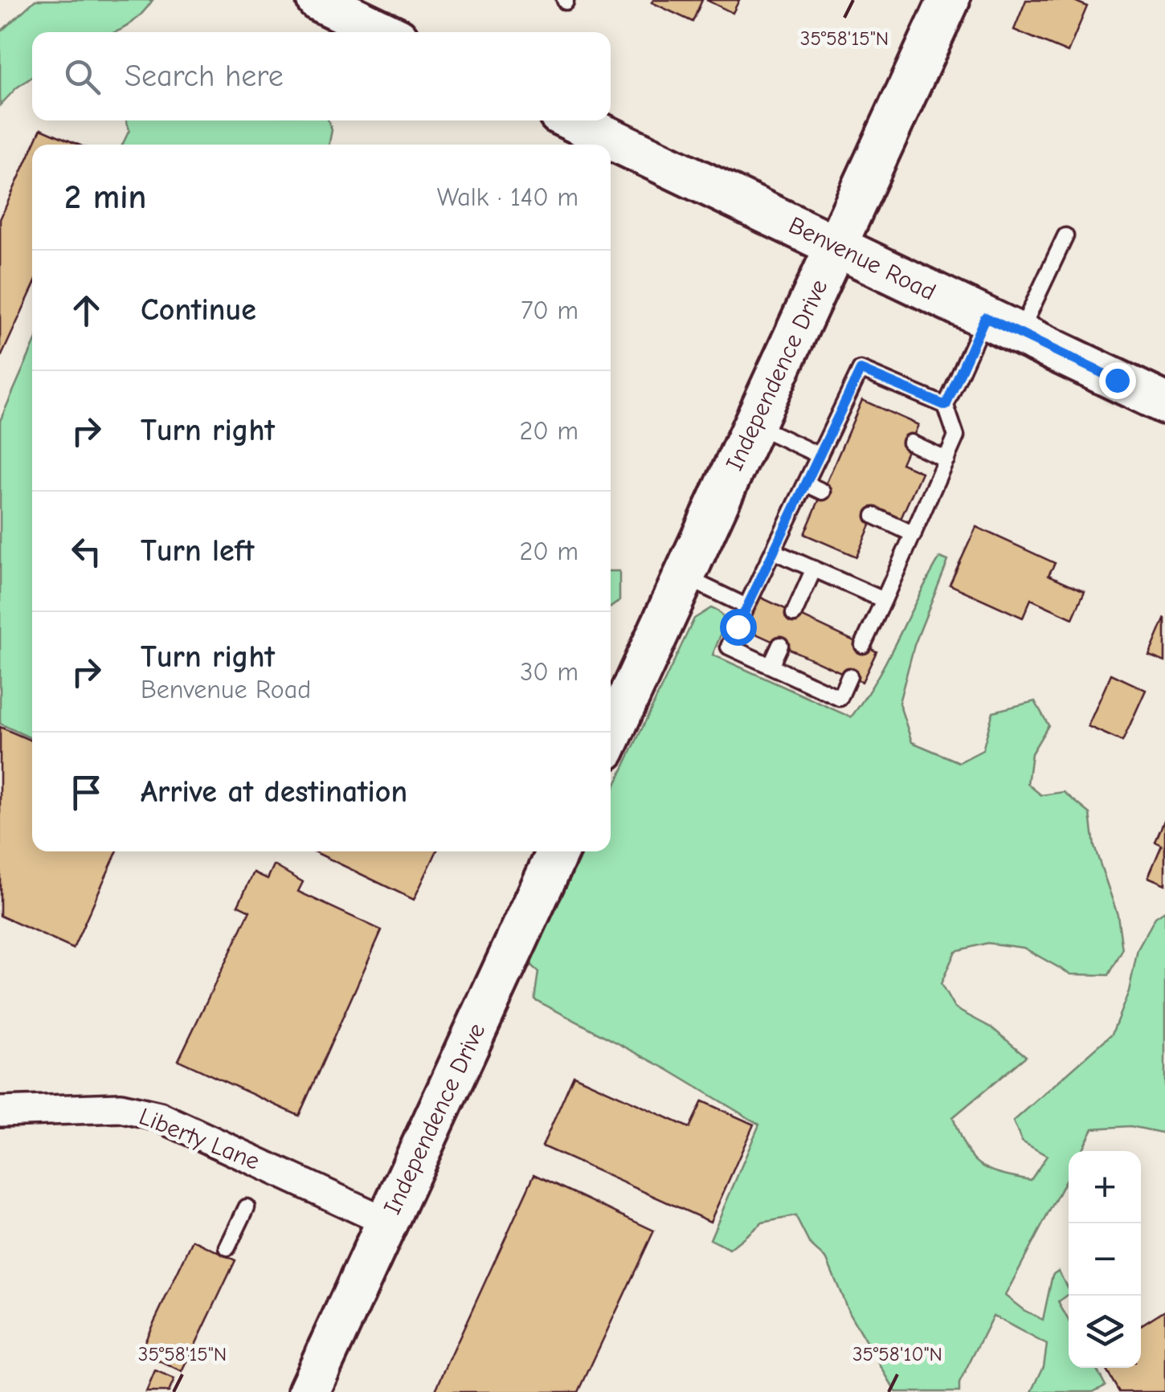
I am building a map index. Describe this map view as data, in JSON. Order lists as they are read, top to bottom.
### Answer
{
  "streets": {
    "street": ["Benvenue Road", "Independence Drive", "Liberty Lane"]
  },
  "crossings": [
    ["Benvenue Road", "Independence Drive"],
    ["Independence Drive", "Liberty Lane"]
  ],
  "page": {
    "search": "Search here",
    "heading": ["2 min", "Walk · 140 m"],
    "list": [
      ["Continue", "70 m"],
      ["Turn right", "20 m"],
      ["Turn left", "20 m"],
      ["Turn right", "Benvenue Road", "30 m"],
      "Arrive at destination"
    ],
    "map_buttons": ["+", "−"]
  },
  "coordinates": ["35°58'15\"N", "35°58'10\"N"]
}
